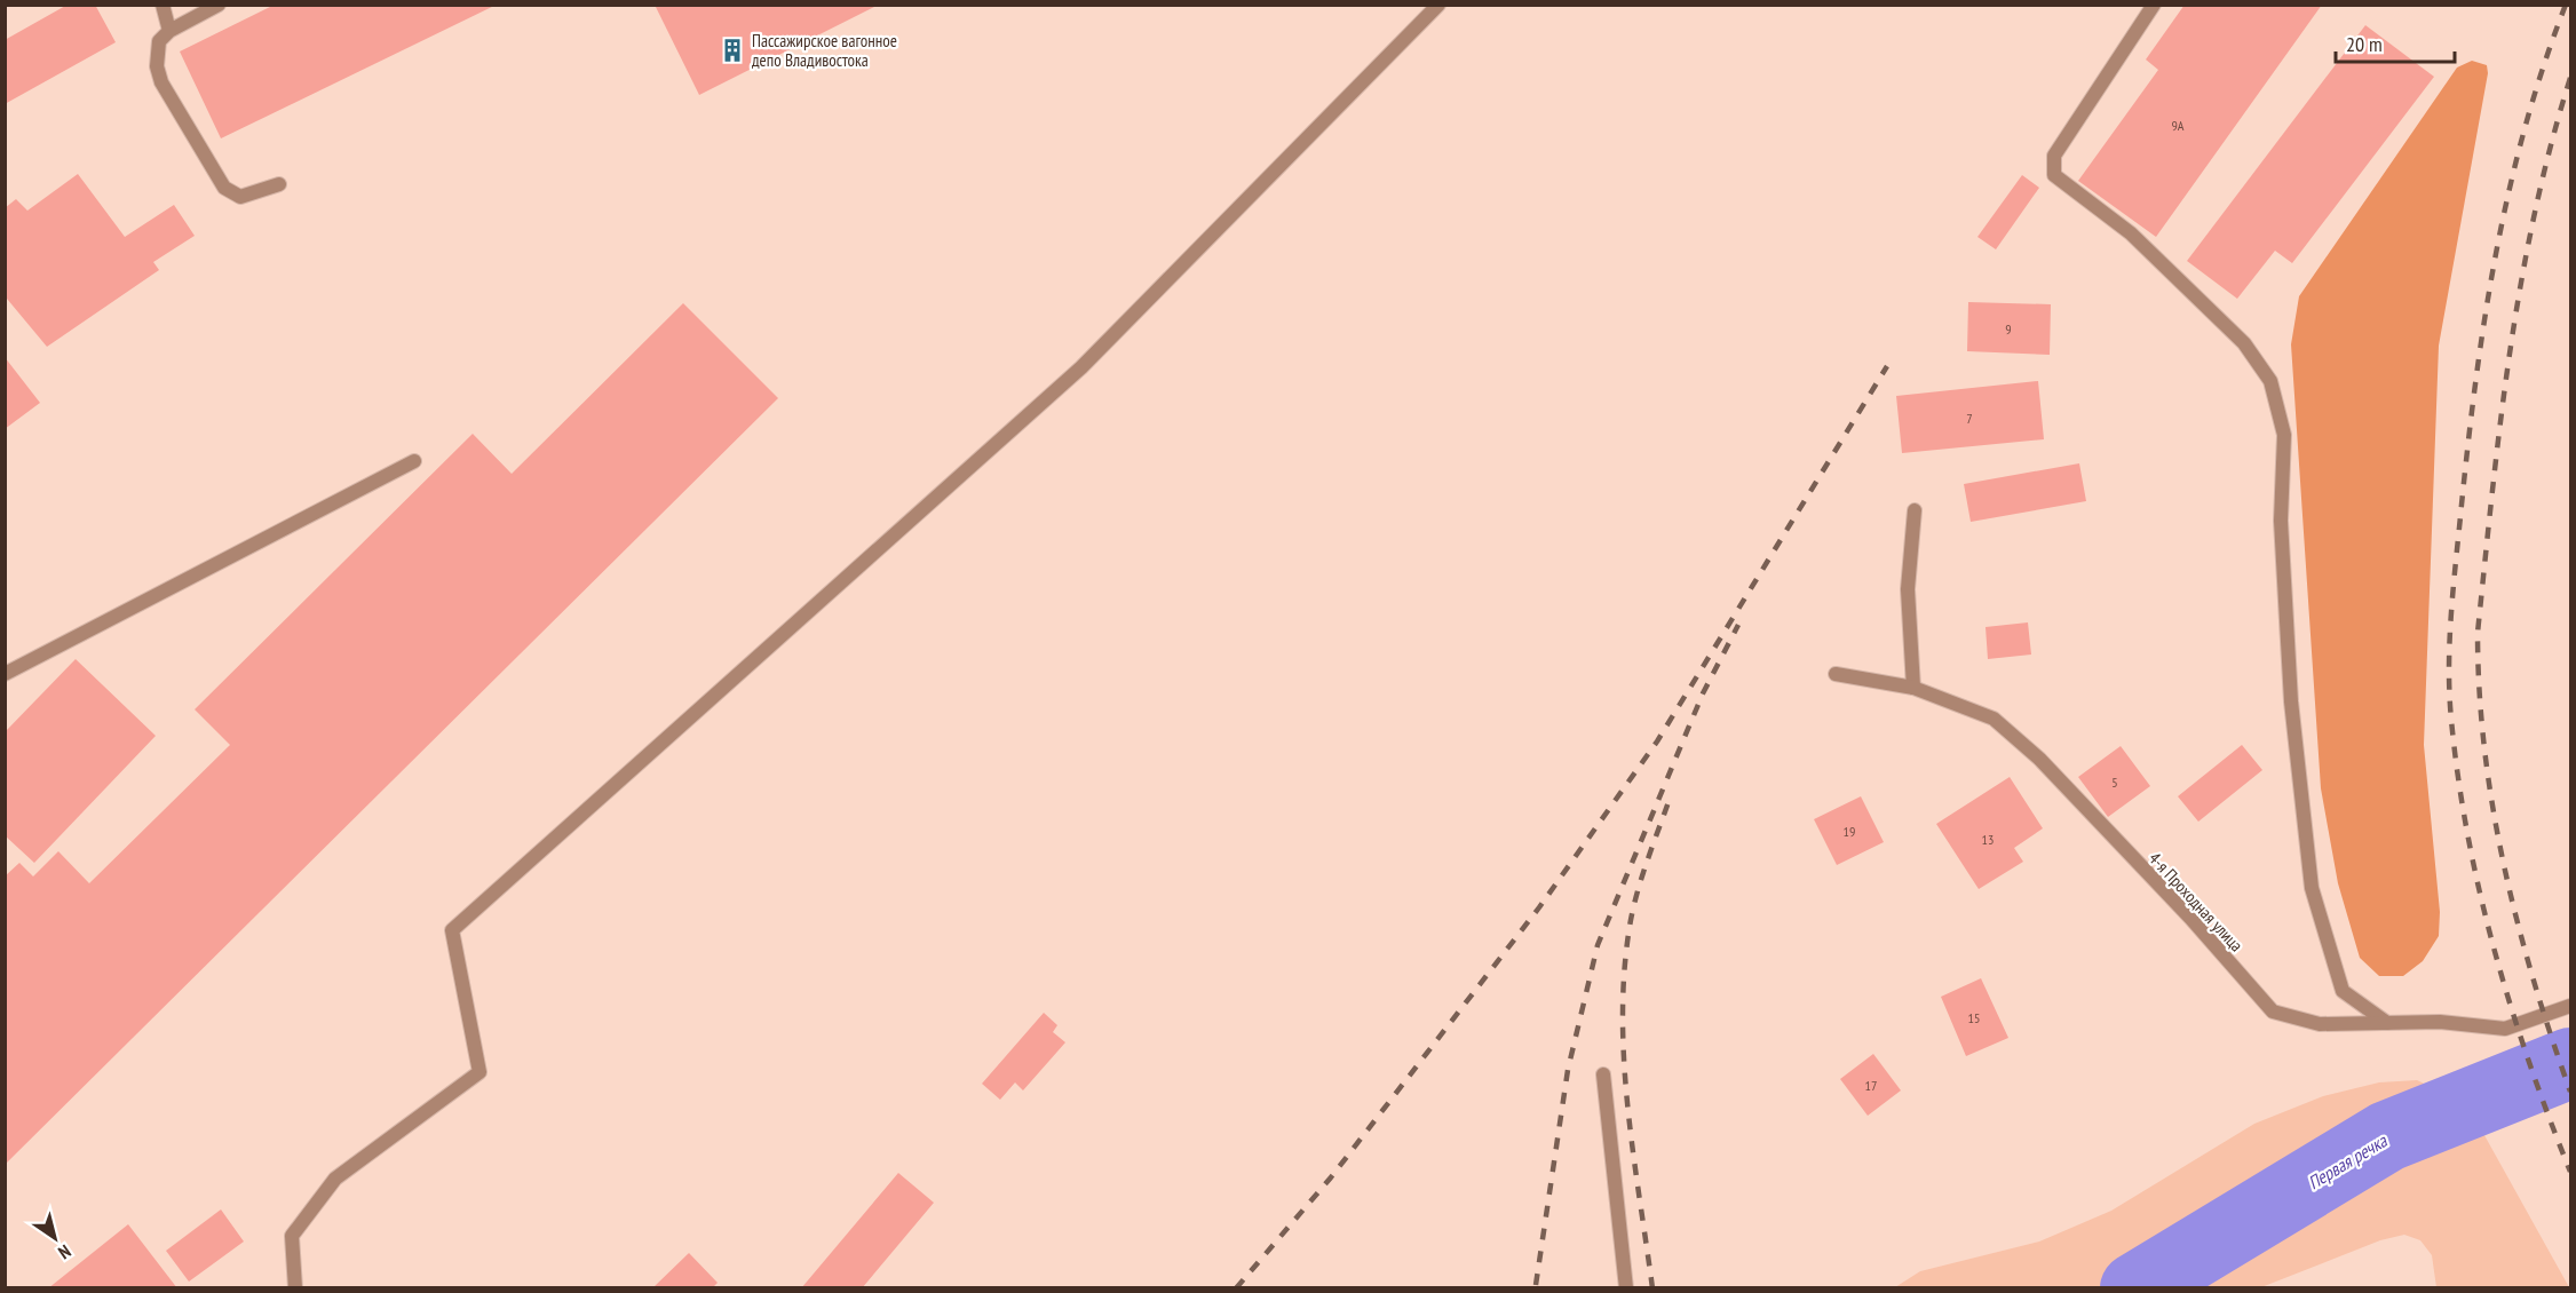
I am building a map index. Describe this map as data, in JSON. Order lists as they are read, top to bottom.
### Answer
{
  "streets": {
    "street": ["4-я Проходная улица"]
  },
  "water": ["Первая речка"],
  "places": {
    "building": ["Пассажирское вагонное депо Владивостока"]
  },
  "house_numbers": [
    "9А",
    "9",
    "7",
    "5",
    "19",
    "13",
    "15",
    "17"
  ],
  "scale_bar": "20 m",
  "north": "bottom right"
}
